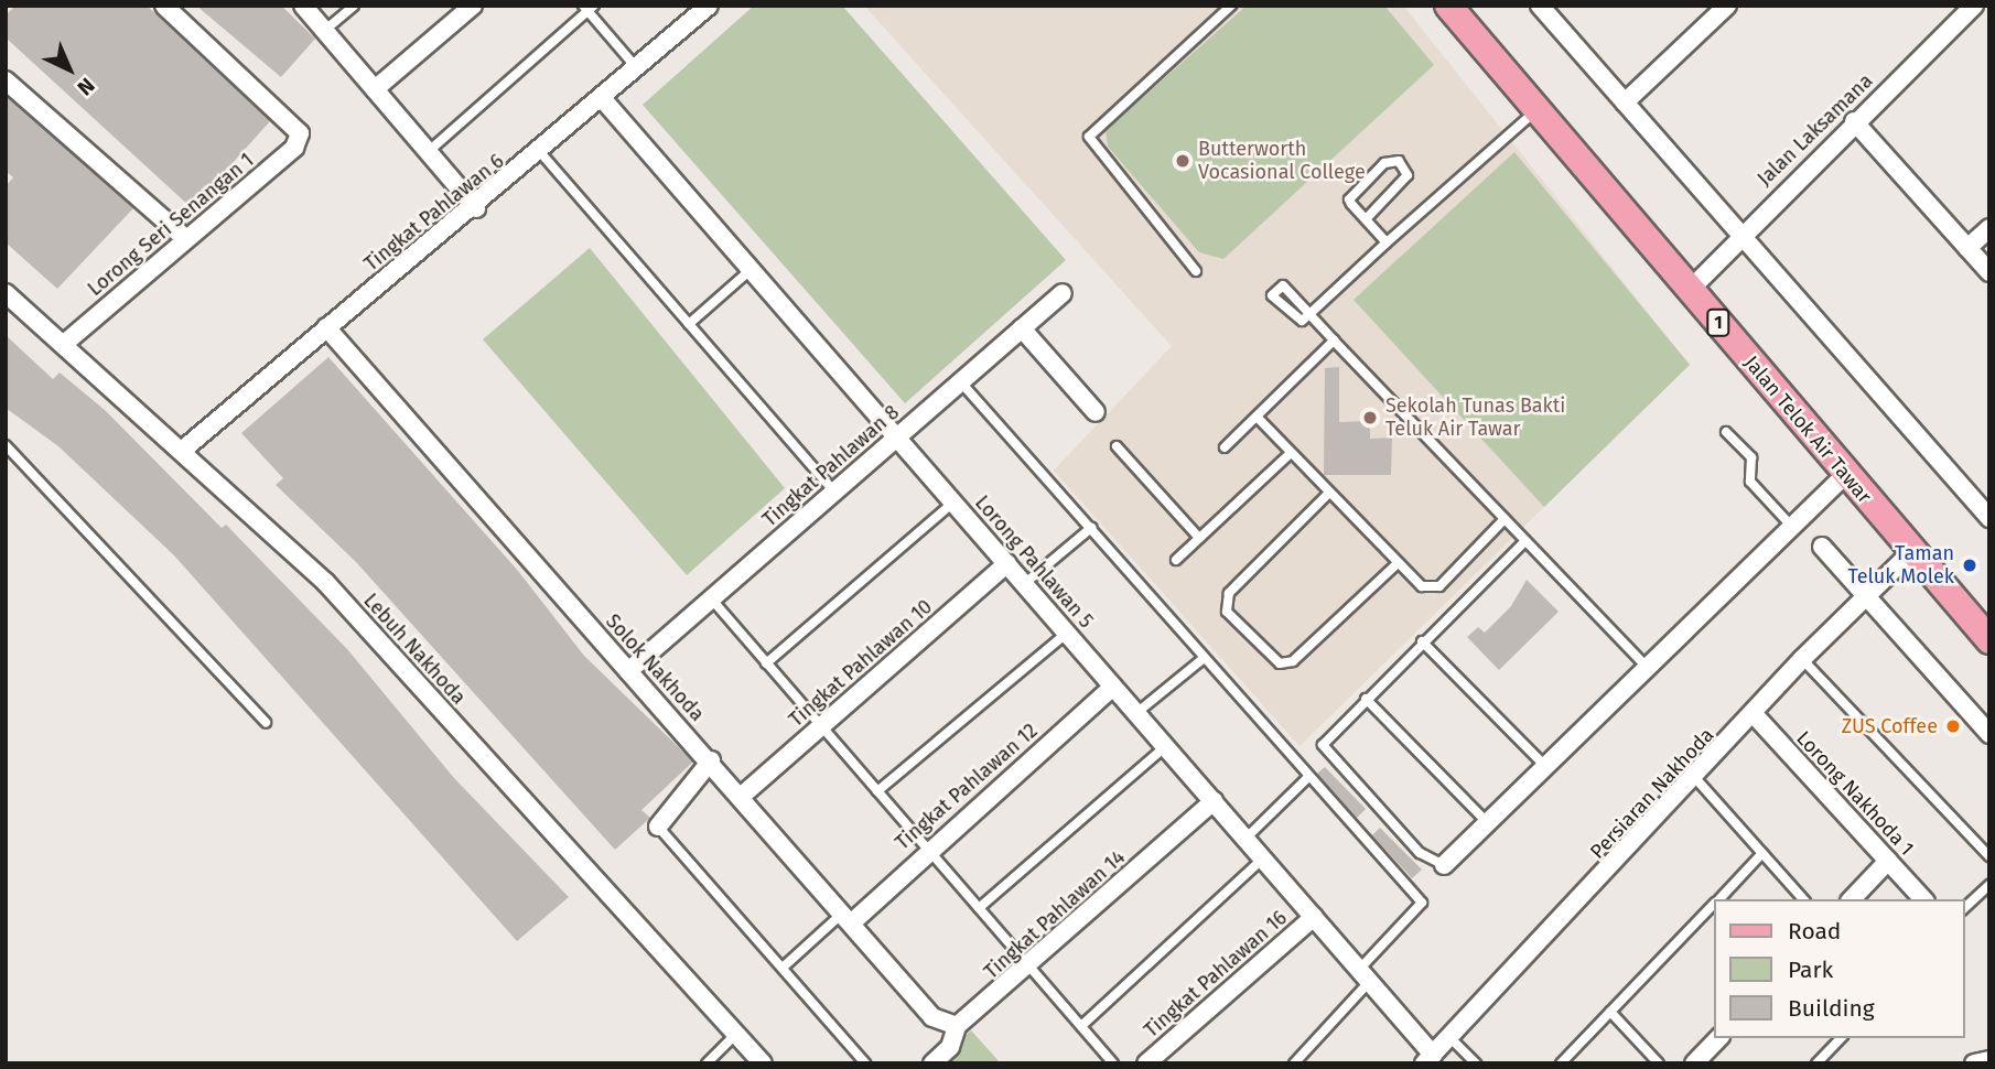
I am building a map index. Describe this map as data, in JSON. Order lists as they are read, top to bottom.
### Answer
{
  "streets": {
    "main road": ["1", "Jalan Telok Air Tawar"],
    "street": [
      "Jalan Laksamana",
      "Tingkat Pahlawan 6",
      "Lorong Seri Senangan 1",
      "Tingkat Pahlawan 8",
      "Lorong Pahlawan 5",
      "Lebuh Nakhoda",
      "Tingkat Pahlawan 10",
      "Solok Nakhoda",
      "Tingkat Pahlawan 12",
      "Persiaran Nakhoda",
      "Lorong Nakhoda 1",
      "Tingkat Pahlawan 14",
      "Tingkat Pahlawan 16"
    ]
  },
  "crossings": [
    ["Jalan Laksamana", "Jalan Telok Air Tawar"],
    ["Tingkat Pahlawan 6", "Lorong Pahlawan 5"],
    ["Tingkat Pahlawan 6", "Lebuh Nakhoda"],
    ["Tingkat Pahlawan 6", "Solok Nakhoda"],
    ["Lorong Seri Senangan 1", "Lebuh Nakhoda"],
    ["Jalan Telok Air Tawar", "Persiaran Nakhoda"],
    ["Tingkat Pahlawan 8", "Lorong Pahlawan 5"],
    ["Tingkat Pahlawan 8", "Solok Nakhoda"],
    ["Lorong Pahlawan 5", "Tingkat Pahlawan 10"],
    ["Lorong Pahlawan 5", "Tingkat Pahlawan 12"],
    ["Lorong Pahlawan 5", "Persiaran Nakhoda"],
    ["Lorong Pahlawan 5", "Tingkat Pahlawan 14"],
    ["Lorong Pahlawan 5", "Tingkat Pahlawan 16"],
    ["Tingkat Pahlawan 10", "Solok Nakhoda"],
    ["Solok Nakhoda", "Tingkat Pahlawan 12"],
    ["Solok Nakhoda", "Tingkat Pahlawan 14"],
    ["Persiaran Nakhoda", "Lorong Nakhoda 1"]
  ],
  "places": [
    "Butterworth Vocasional College",
    "Sekolah Tunas Bakti Teluk Air Tawar",
    "Taman Teluk Molek",
    "ZUS Coffee"
  ],
  "legend": ["Road", "Park", "Building"],
  "north": "bottom right"
}
